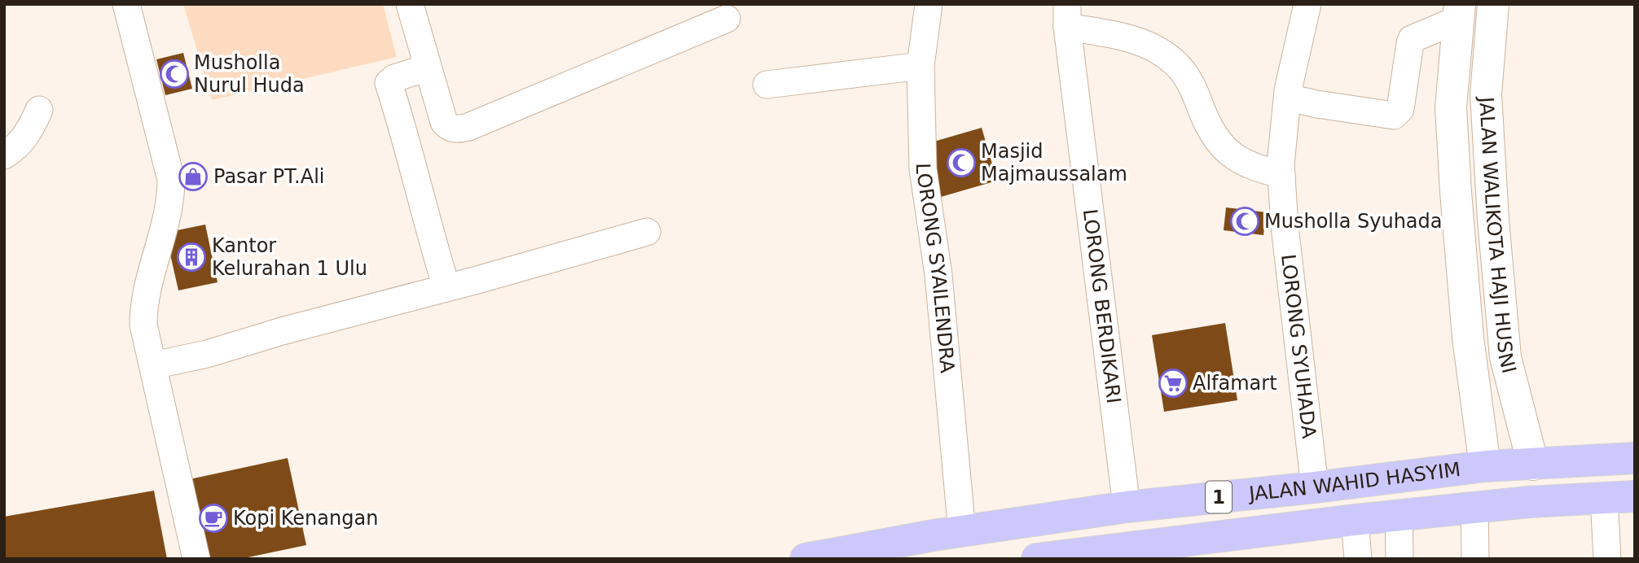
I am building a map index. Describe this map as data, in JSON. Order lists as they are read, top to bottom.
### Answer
{
  "streets": {
    "highway": ["JALAN WAHID HASYIM", "1"],
    "street": [
      "JALAN WALIKOTA HAJI HUSNI",
      "LORONG SYAILENDRA",
      "LORONG BERDIKARI",
      "LORONG SYUHADA"
    ]
  },
  "crossings": [
    ["JALAN WALIKOTA HAJI HUSNI", "JALAN WAHID HASYIM"],
    ["LORONG SYAILENDRA", "JALAN WAHID HASYIM"],
    ["LORONG BERDIKARI", "JALAN WAHID HASYIM"],
    ["LORONG SYUHADA", "JALAN WAHID HASYIM"]
  ],
  "places": {
    "mosque": ["Musholla Nurul Huda", "Masjid Majmaussalam", "Musholla Syuhada"],
    "shop": ["Pasar PT.Ali"],
    "building": ["Kantor Kelurahan 1 Ulu"],
    "supermarket": ["Alfamart"],
    "cafe": ["Kopi Kenangan"]
  }
}
